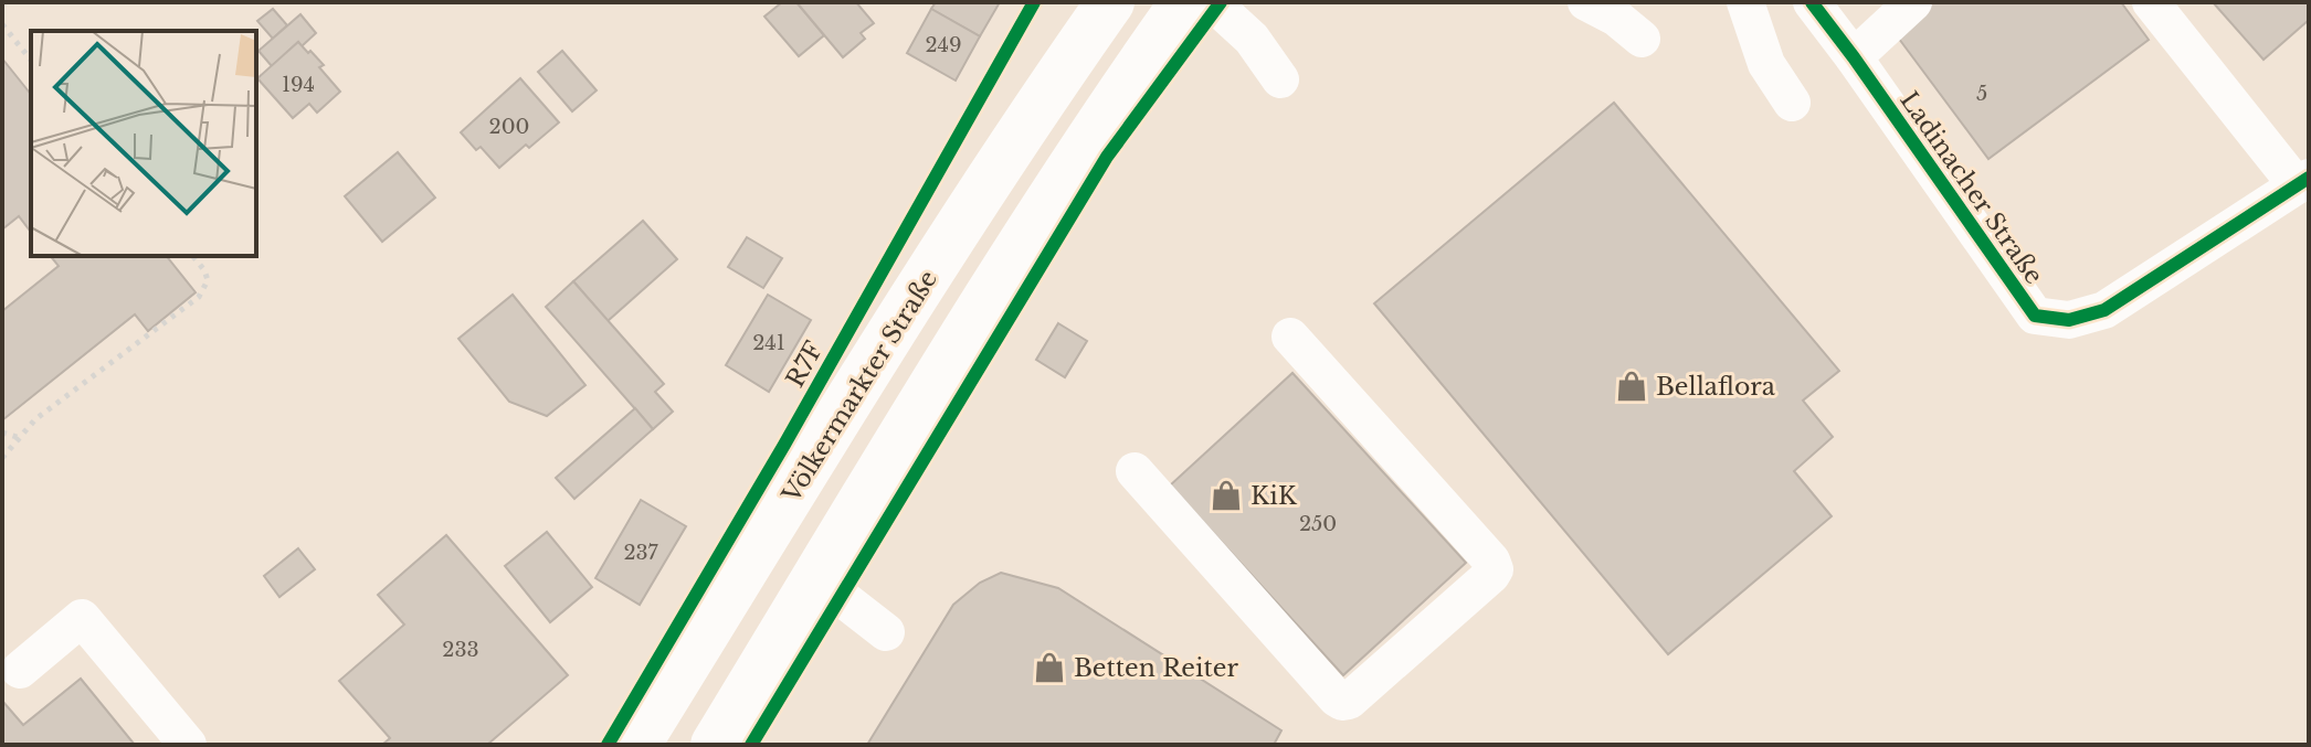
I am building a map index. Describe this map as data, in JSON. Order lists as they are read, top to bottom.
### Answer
{
  "streets": {
    "main road": ["Völkermarkter Straße"],
    "street": ["Ladinacher Straße"],
    "cycle path": ["R7F"]
  },
  "places": {
    "shop": ["Bellaflora", "KiK", "Betten Reiter"]
  },
  "house_numbers": [
    "249",
    "194",
    "5",
    "200",
    "241",
    "250",
    "237",
    "233"
  ]
}
